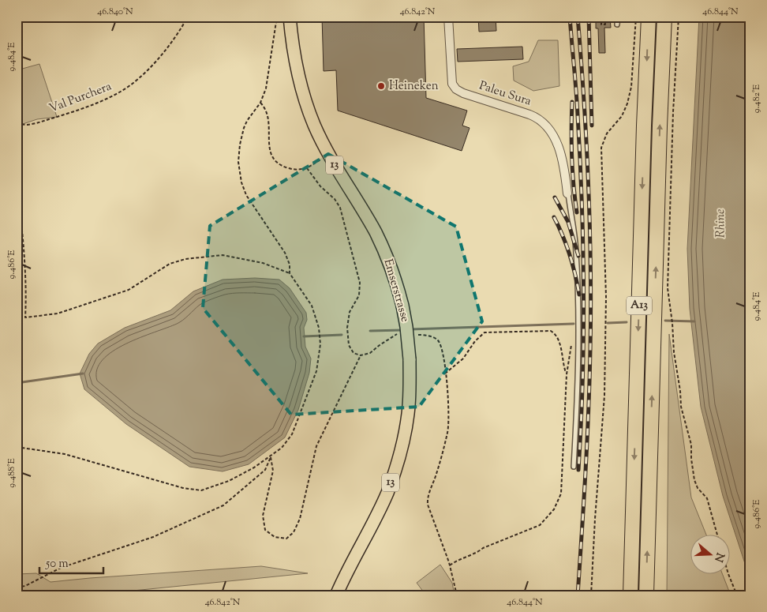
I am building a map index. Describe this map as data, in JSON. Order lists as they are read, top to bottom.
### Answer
{
  "streets": {
    "highway": ["A13"],
    "main road": ["13", "Emserstrasse"],
    "street": ["Paleu Sura"],
    "path": ["Val Purchera"]
  },
  "water": ["Rhine"],
  "places": ["Heineken"],
  "scale_bar": "50 m",
  "north": "right",
  "coordinates": [
    "46.840°N",
    "46.842°N",
    "46.844°N",
    "9.484°E",
    "9.482°E",
    "9.486°E",
    "9.488°E"
  ]
}
